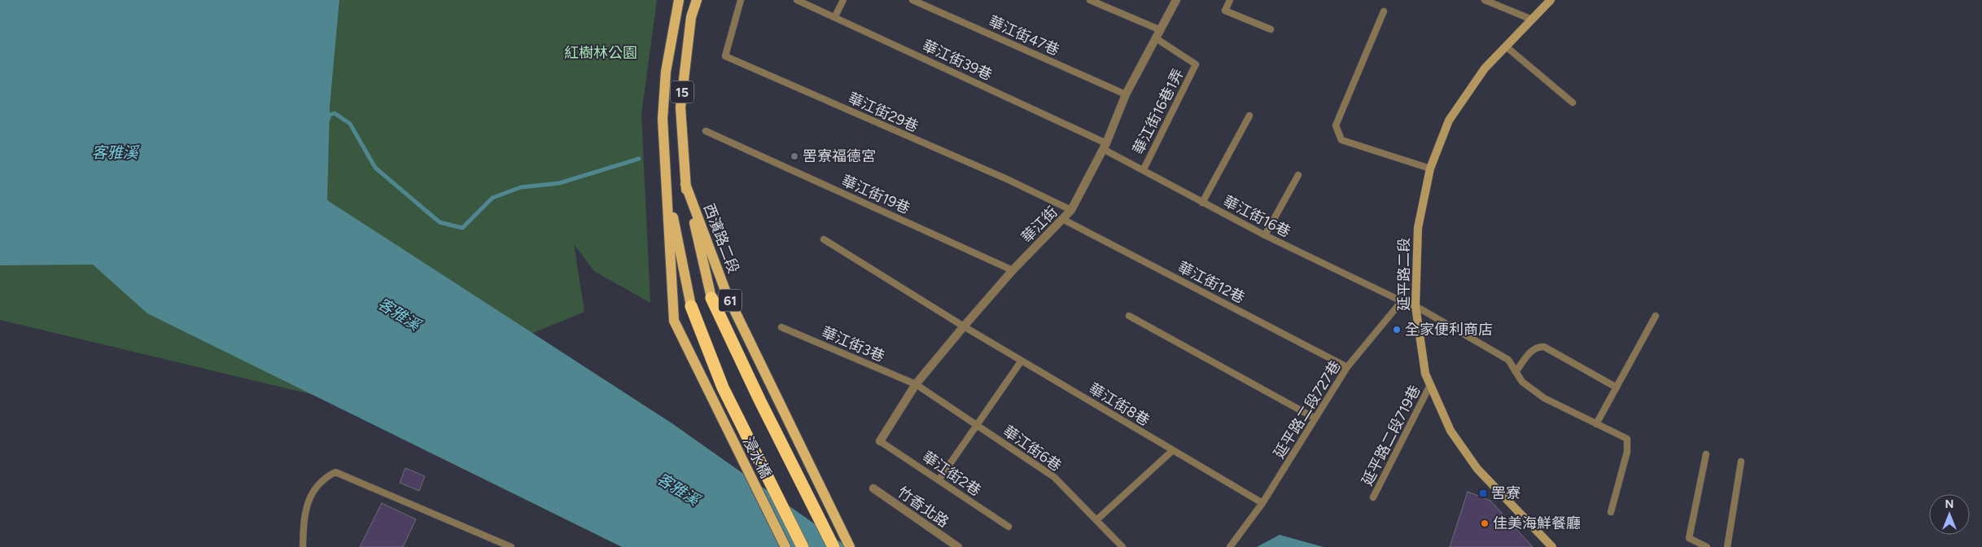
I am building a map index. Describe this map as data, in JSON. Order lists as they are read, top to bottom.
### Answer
{
  "streets": {
    "highway": ["61", "浸水橋"],
    "main road": ["15", "西濱路二段"],
    "street": ["華江街", "延平路二段", "竹香北路"],
    "lane": [
      "華江街47巷",
      "華江街39巷",
      "華江街16巷1弄",
      "華江街29巷",
      "華江街19巷",
      "華江街16巷",
      "華江街12巷",
      "華江街3巷",
      "華江街8巷",
      "延平路二段727巷",
      "延平路二段719巷",
      "華江街6巷",
      "華江街2巷"
    ]
  },
  "crossings": [
    ["華江街47巷", "華江街"],
    ["華江街39巷", "華江街16巷"],
    ["華江街39巷", "華江街"],
    ["15", "浸水橋"],
    ["華江街16巷1弄", "華江街16巷"],
    ["華江街16巷1弄", "華江街"],
    ["華江街29巷", "華江街"],
    ["華江街19巷", "華江街"],
    ["華江街16巷", "華江街"],
    ["華江街16巷", "延平路二段727巷"],
    ["華江街", "華江街12巷"],
    ["華江街", "華江街3巷"],
    ["華江街", "華江街8巷"],
    ["華江街", "華江街6巷"],
    ["華江街", "華江街2巷"],
    ["西濱路二段", "浸水橋"],
    ["延平路二段", "延平路二段719巷"],
    ["華江街12巷", "延平路二段727巷"],
    ["華江街3巷", "華江街6巷"],
    ["華江街8巷", "延平路二段727巷"]
  ],
  "water": ["客雅溪"],
  "parks": ["紅樹林公園"],
  "places": {
    "other": ["罟寮福德宮", "全家便利商店", "佳美海鮮餐廳"],
    "transit": ["罟寮"]
  },
  "north": "top"
}
